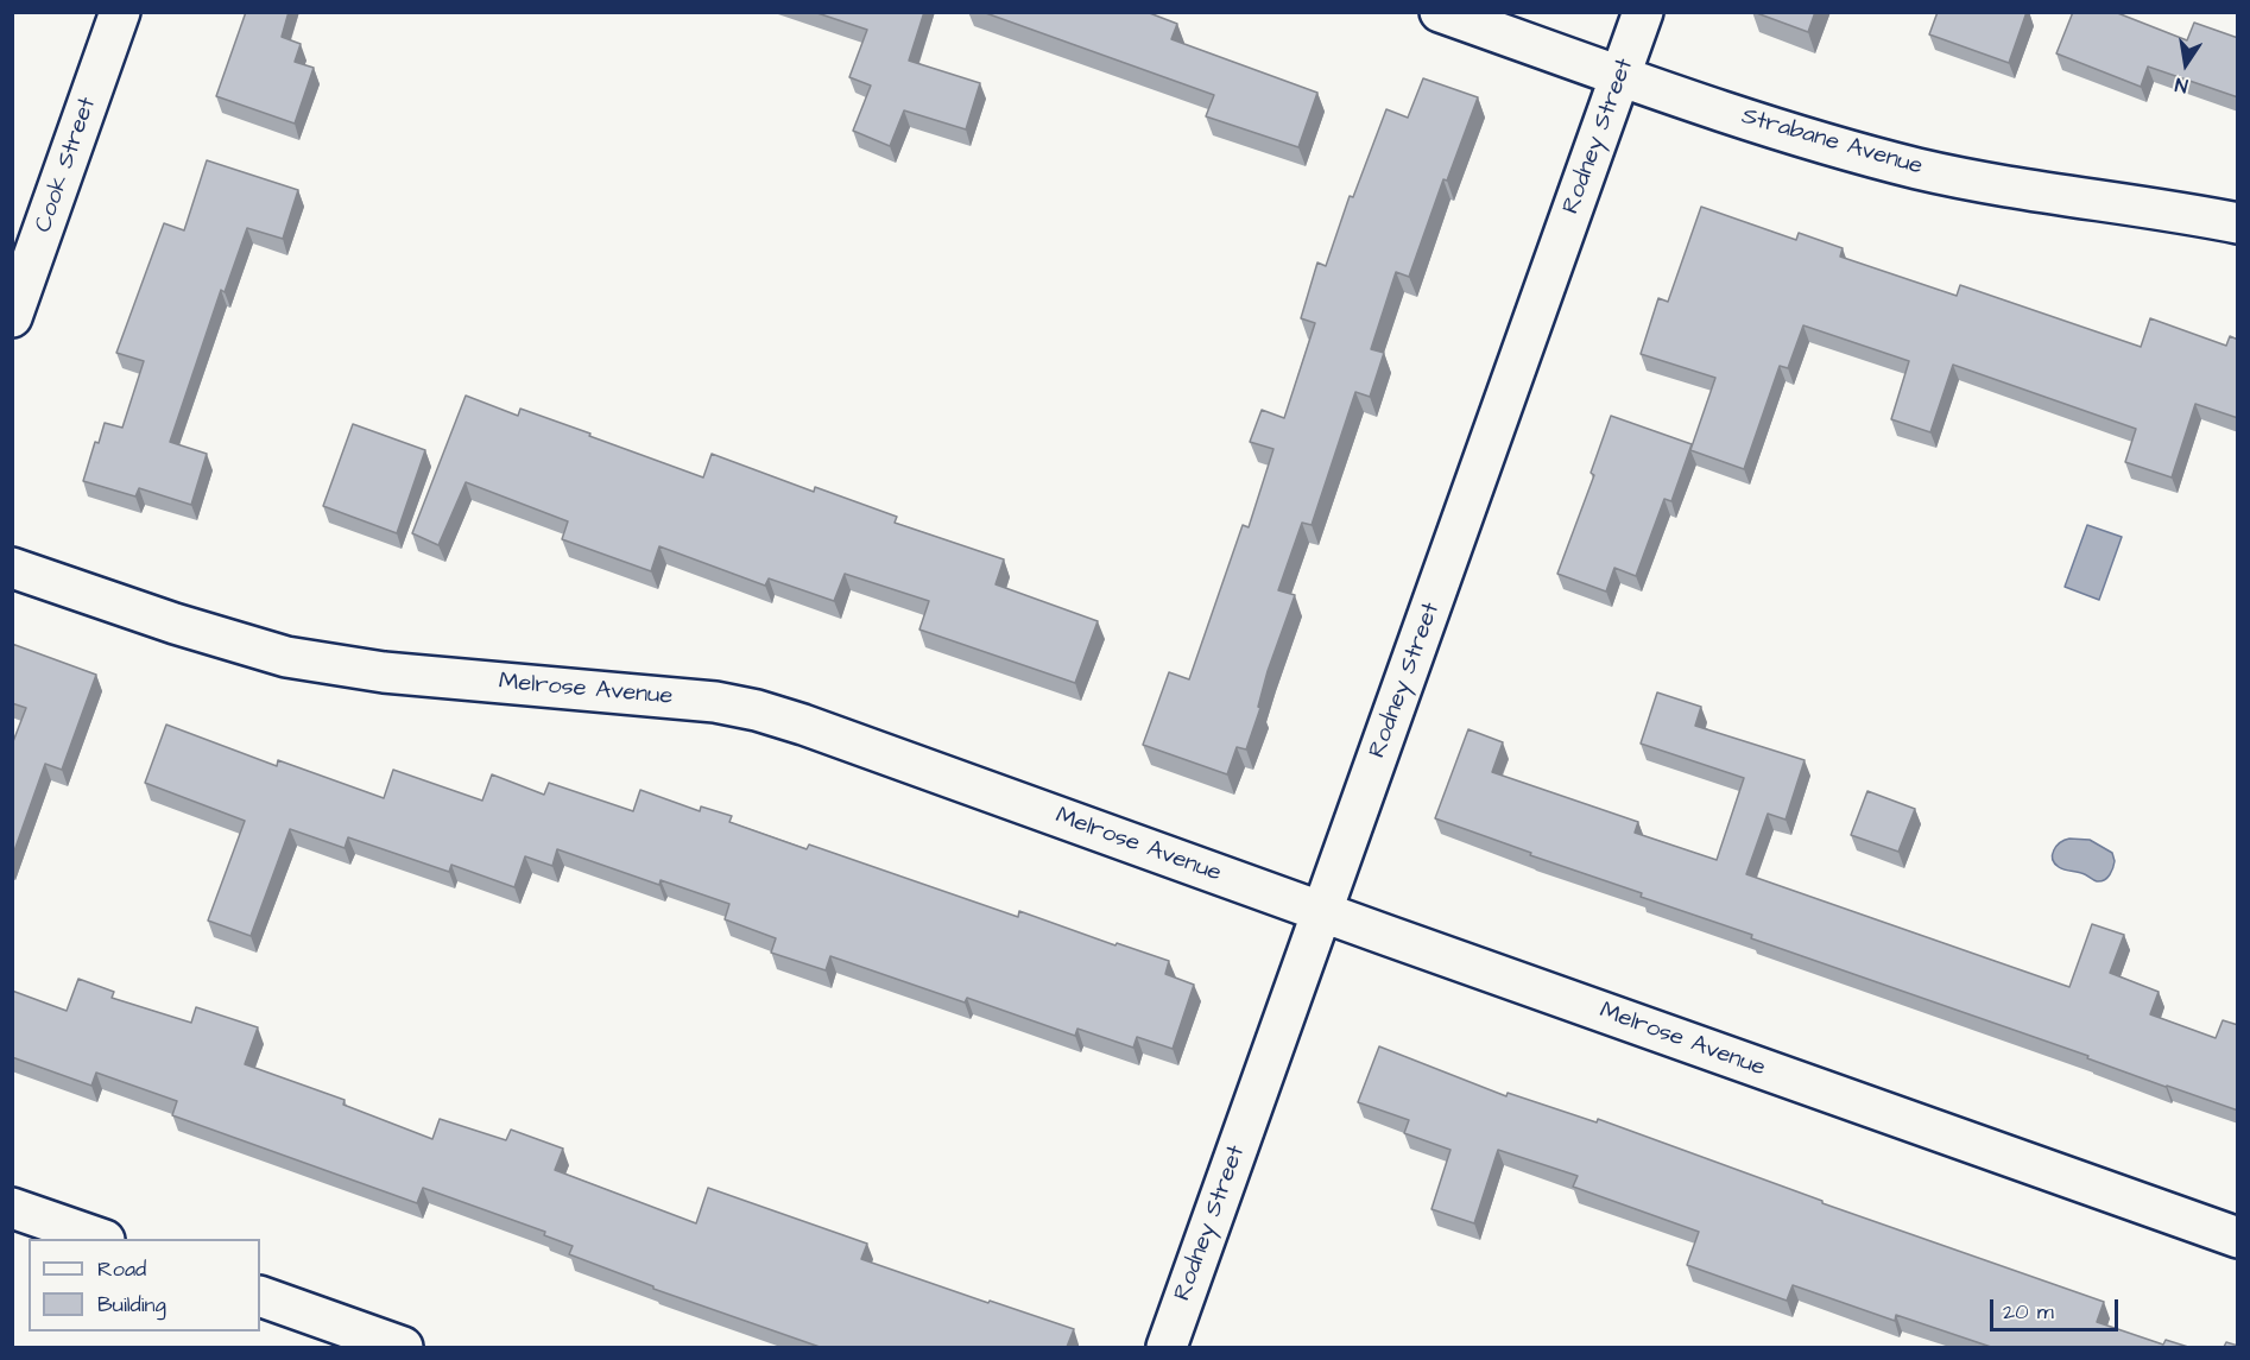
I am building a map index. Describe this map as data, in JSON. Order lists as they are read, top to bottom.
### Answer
{
  "streets": {
    "street": [
      "Rodney Street",
      "Strabane Avenue",
      "Cook Street",
      "Melrose Avenue"
    ]
  },
  "crossings": [
    ["Rodney Street", "Strabane Avenue"],
    ["Rodney Street", "Melrose Avenue"]
  ],
  "legend": ["Road", "Building"],
  "scale_bar": "20 m",
  "north": "bottom"
}
